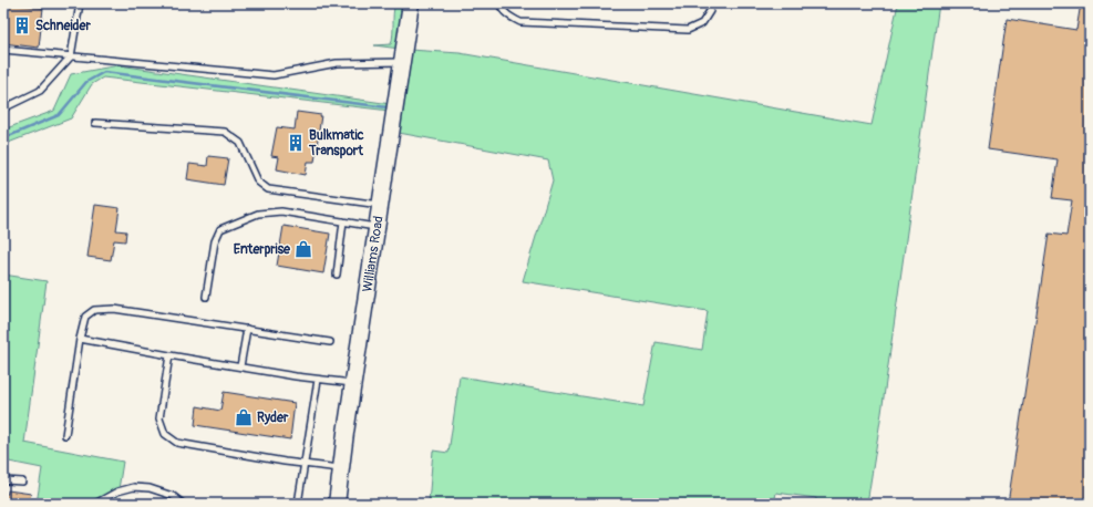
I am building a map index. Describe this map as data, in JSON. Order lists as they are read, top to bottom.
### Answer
{
  "streets": {
    "main road": ["Williams Road"]
  },
  "places": {
    "building": ["Schneider", "Bulkmatic Transport"],
    "shop": ["Enterprise", "Ryder"]
  }
}
